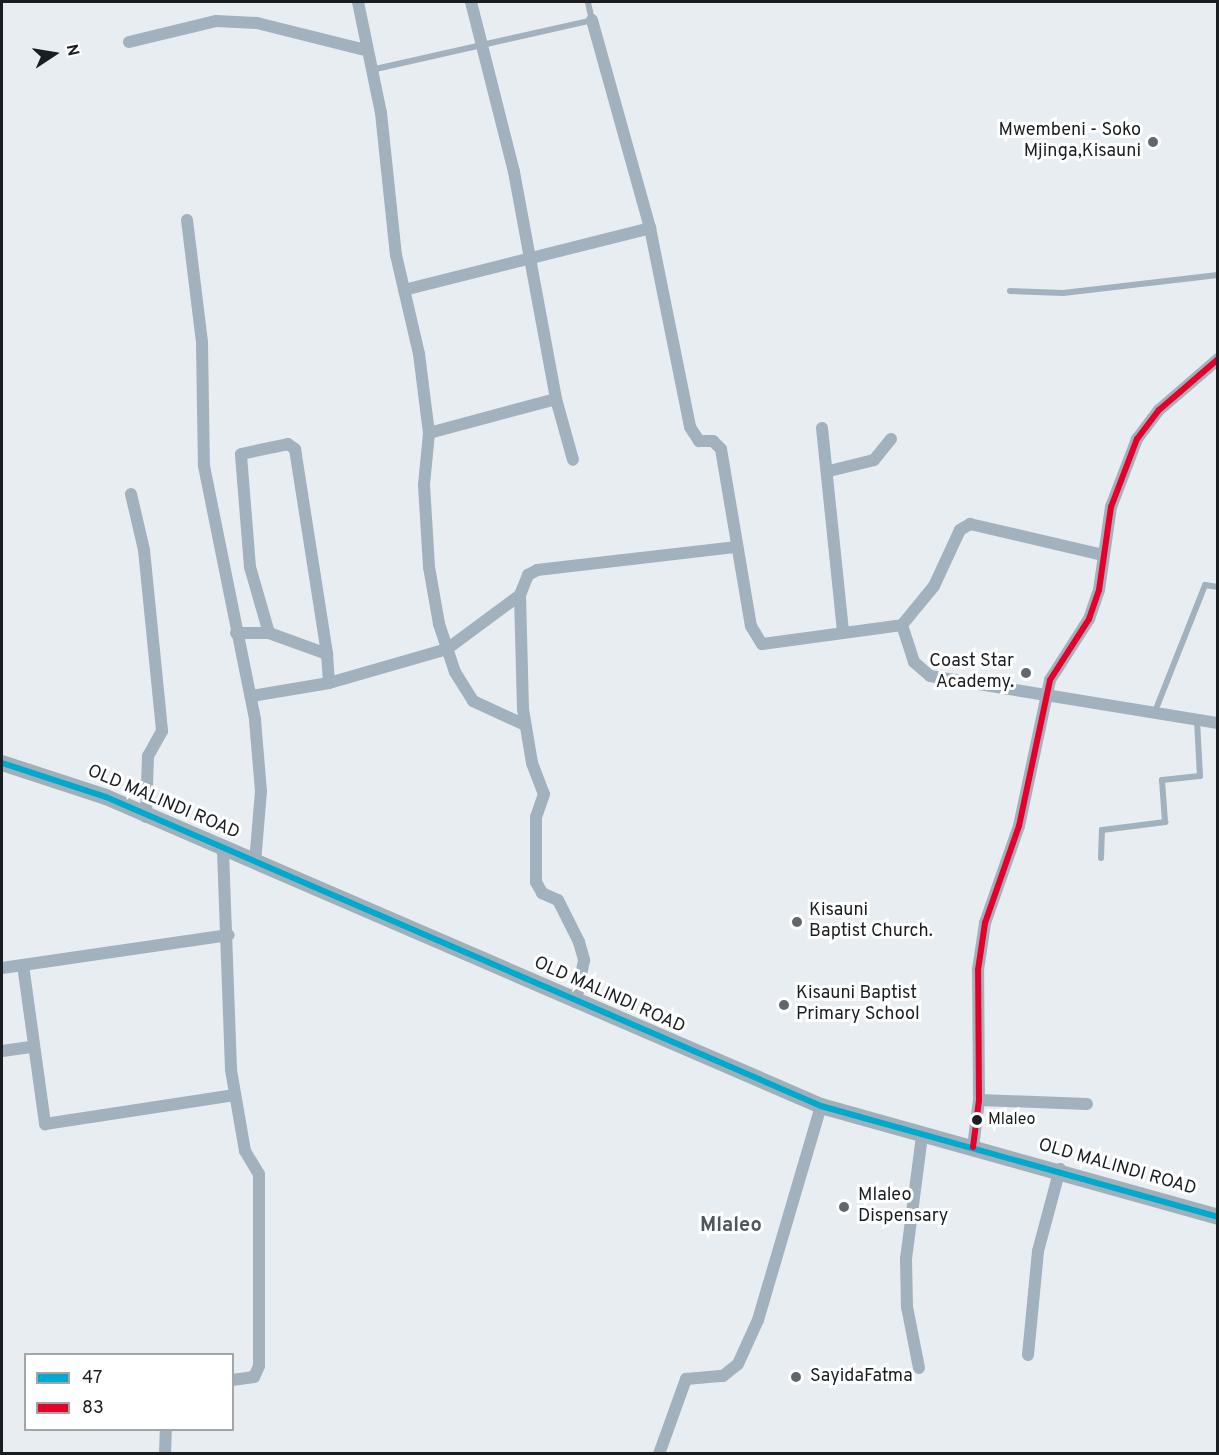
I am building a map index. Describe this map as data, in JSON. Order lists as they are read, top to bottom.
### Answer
{
  "streets": {
    "main road": ["OLD MALINDI ROAD"]
  },
  "districts": ["Mlaleo"],
  "places": [
    "Mwembeni - Soko Mjinga,Kisauni",
    "Coast Star Academy.",
    "Kisauni Baptist Church.",
    "Kisauni Baptist Primary School",
    "Mlaleo",
    "Mlaleo Dispensary",
    "SayidaFatma"
  ],
  "lines": ["transit line 83", "transit line 47"],
  "legend": ["47", "83"],
  "north": "right"
}
